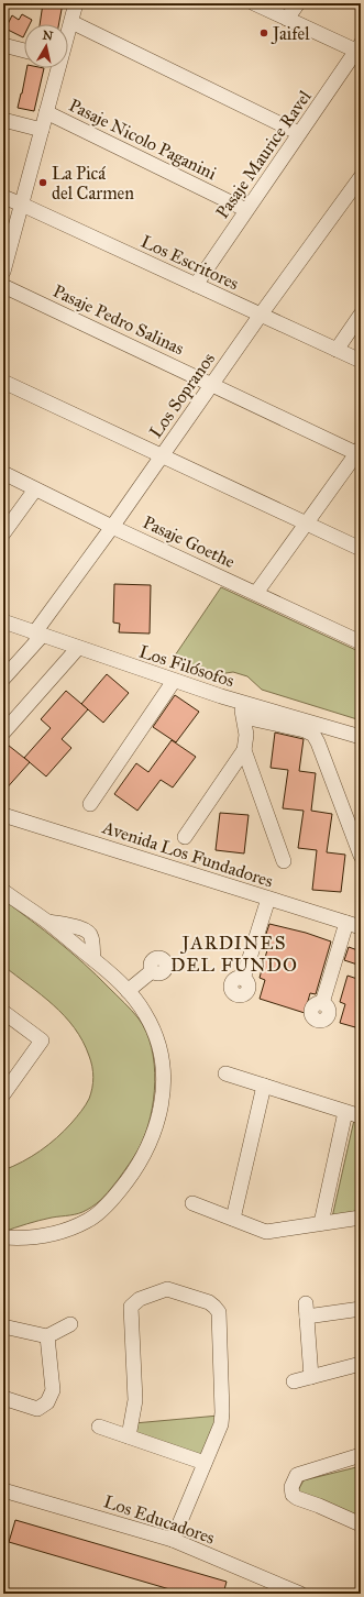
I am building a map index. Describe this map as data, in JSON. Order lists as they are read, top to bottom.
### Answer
{
  "streets": {
    "street": [
      "Pasaje Nicolo Paganini",
      "Pasaje Maurice Ravel",
      "Los Escritores",
      "Pasaje Pedro Salinas",
      "Los Sopranos",
      "Pasaje Goethe",
      "Los Filósofos",
      "Avenida Los Fundadores",
      "Los Educadores"
    ]
  },
  "crossings": [
    ["Pasaje Nicolo Paganini", "Pasaje Maurice Ravel"],
    ["Pasaje Maurice Ravel", "Los Escritores"],
    ["Los Escritores", "Los Sopranos"],
    ["Pasaje Pedro Salinas", "Los Sopranos"],
    ["Los Sopranos", "Pasaje Goethe"],
    ["Los Sopranos", "Los Filósofos"]
  ],
  "districts": ["JARDINES DEL FUNDO"],
  "places": ["Jaifel", "La Picá del Carmen"],
  "north": "top"
}
